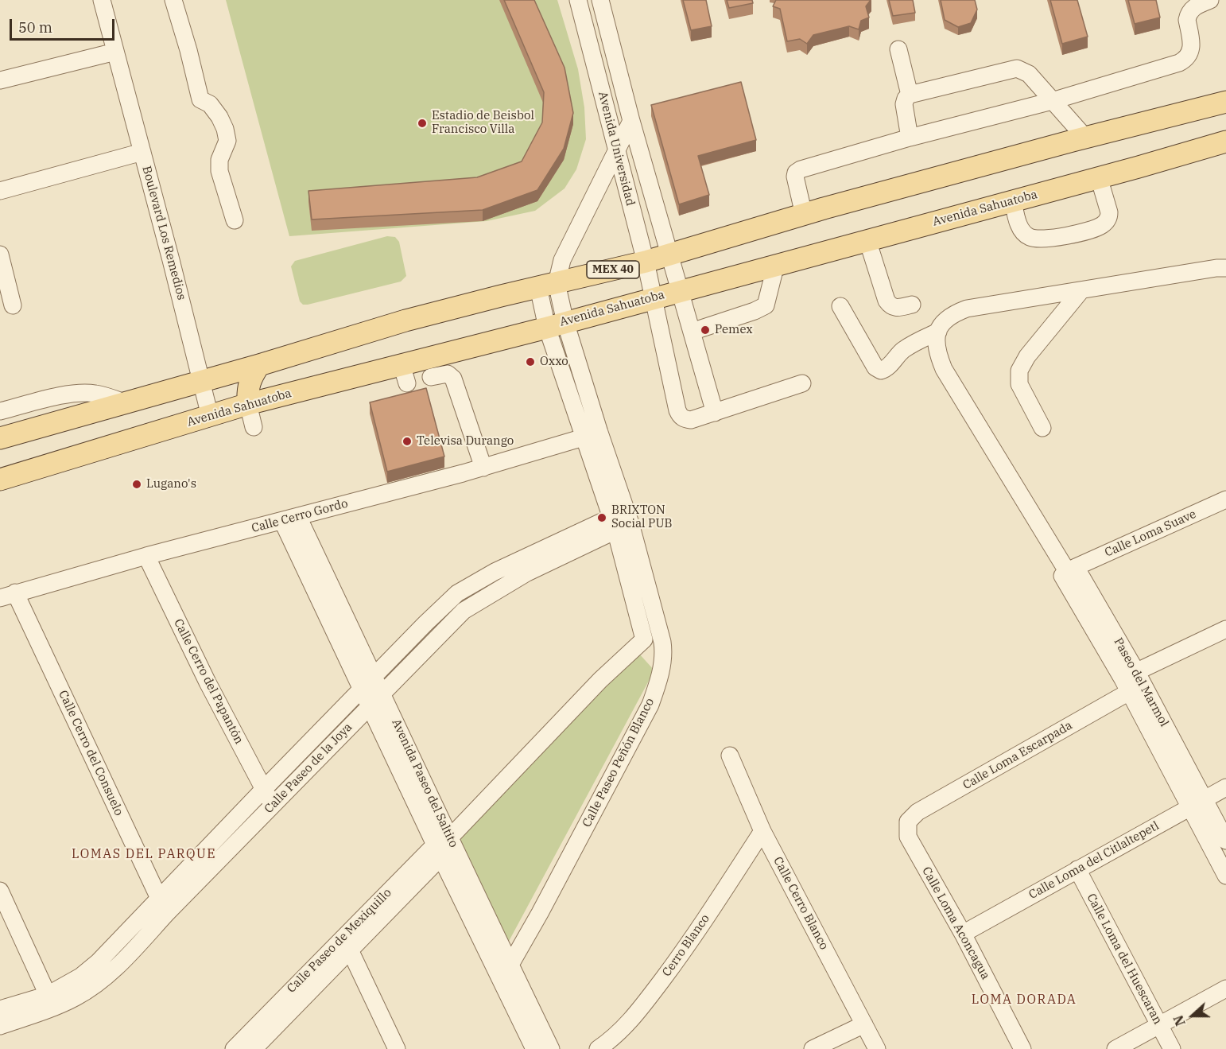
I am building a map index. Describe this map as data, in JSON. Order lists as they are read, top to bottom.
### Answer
{
  "streets": {
    "main road": ["Avenida Sahuatoba", "MEX 40"],
    "street": [
      "Avenida Universidad",
      "Boulevard Los Remedios",
      "Calle Cerro Gordo",
      "Calle Loma Suave",
      "Calle Cerro del Papantón",
      "Paseo del Marmol",
      "Calle Cerro del Consuelo",
      "Calle Loma Escarpada",
      "Calle Paseo Peñón Blanco",
      "Calle Paseo de la Joya",
      "Avenida Paseo del Saltito",
      "Calle Loma del Citlaltepetl",
      "Calle Cerro Blanco",
      "Calle Loma Aconcagua",
      "Calle Paseo de Mexiquillo",
      "Cerro Blanco",
      "Calle Loma del Huescaran"
    ]
  },
  "crossings": [
    ["Avenida Universidad", "Avenida Sahuatoba"],
    ["Avenida Universidad", "MEX 40"],
    ["Avenida Sahuatoba", "Boulevard Los Remedios"],
    ["Avenida Sahuatoba", "Calle Paseo Peñón Blanco"],
    ["Boulevard Los Remedios", "MEX 40"],
    ["Calle Cerro Gordo", "Calle Cerro del Papantón"],
    ["Calle Cerro Gordo", "Calle Cerro del Consuelo"],
    ["Calle Cerro Gordo", "Calle Paseo Peñón Blanco"],
    ["Calle Cerro Gordo", "Avenida Paseo del Saltito"],
    ["Calle Loma Suave", "Paseo del Marmol"],
    ["Calle Cerro del Papantón", "Calle Paseo de la Joya"],
    ["Paseo del Marmol", "Calle Loma Escarpada"],
    ["Paseo del Marmol", "Calle Loma del Citlaltepetl"],
    ["Calle Cerro del Consuelo", "Calle Paseo de la Joya"],
    ["Calle Loma Escarpada", "Calle Loma Aconcagua"],
    ["Calle Paseo Peñón Blanco", "Calle Paseo de la Joya"],
    ["Calle Paseo Peñón Blanco", "Avenida Paseo del Saltito"],
    ["Calle Paseo Peñón Blanco", "Calle Paseo de Mexiquillo"],
    ["Calle Paseo de la Joya", "Avenida Paseo del Saltito"],
    ["Avenida Paseo del Saltito", "Calle Paseo de Mexiquillo"],
    ["Calle Loma del Citlaltepetl", "Calle Loma Aconcagua"],
    ["Calle Loma del Citlaltepetl", "Calle Loma del Huescaran"],
    ["Calle Cerro Blanco", "Cerro Blanco"]
  ],
  "districts": ["LOMAS DEL PARQUE", "LOMA DORADA"],
  "places": [
    "Estadio de Beisbol Francisco Villa",
    "Pemex",
    "Oxxo",
    "Televisa Durango",
    "Lugano's",
    "BRIXTON Social PUB"
  ],
  "scale_bar": "50 m",
  "north": "left"
}
